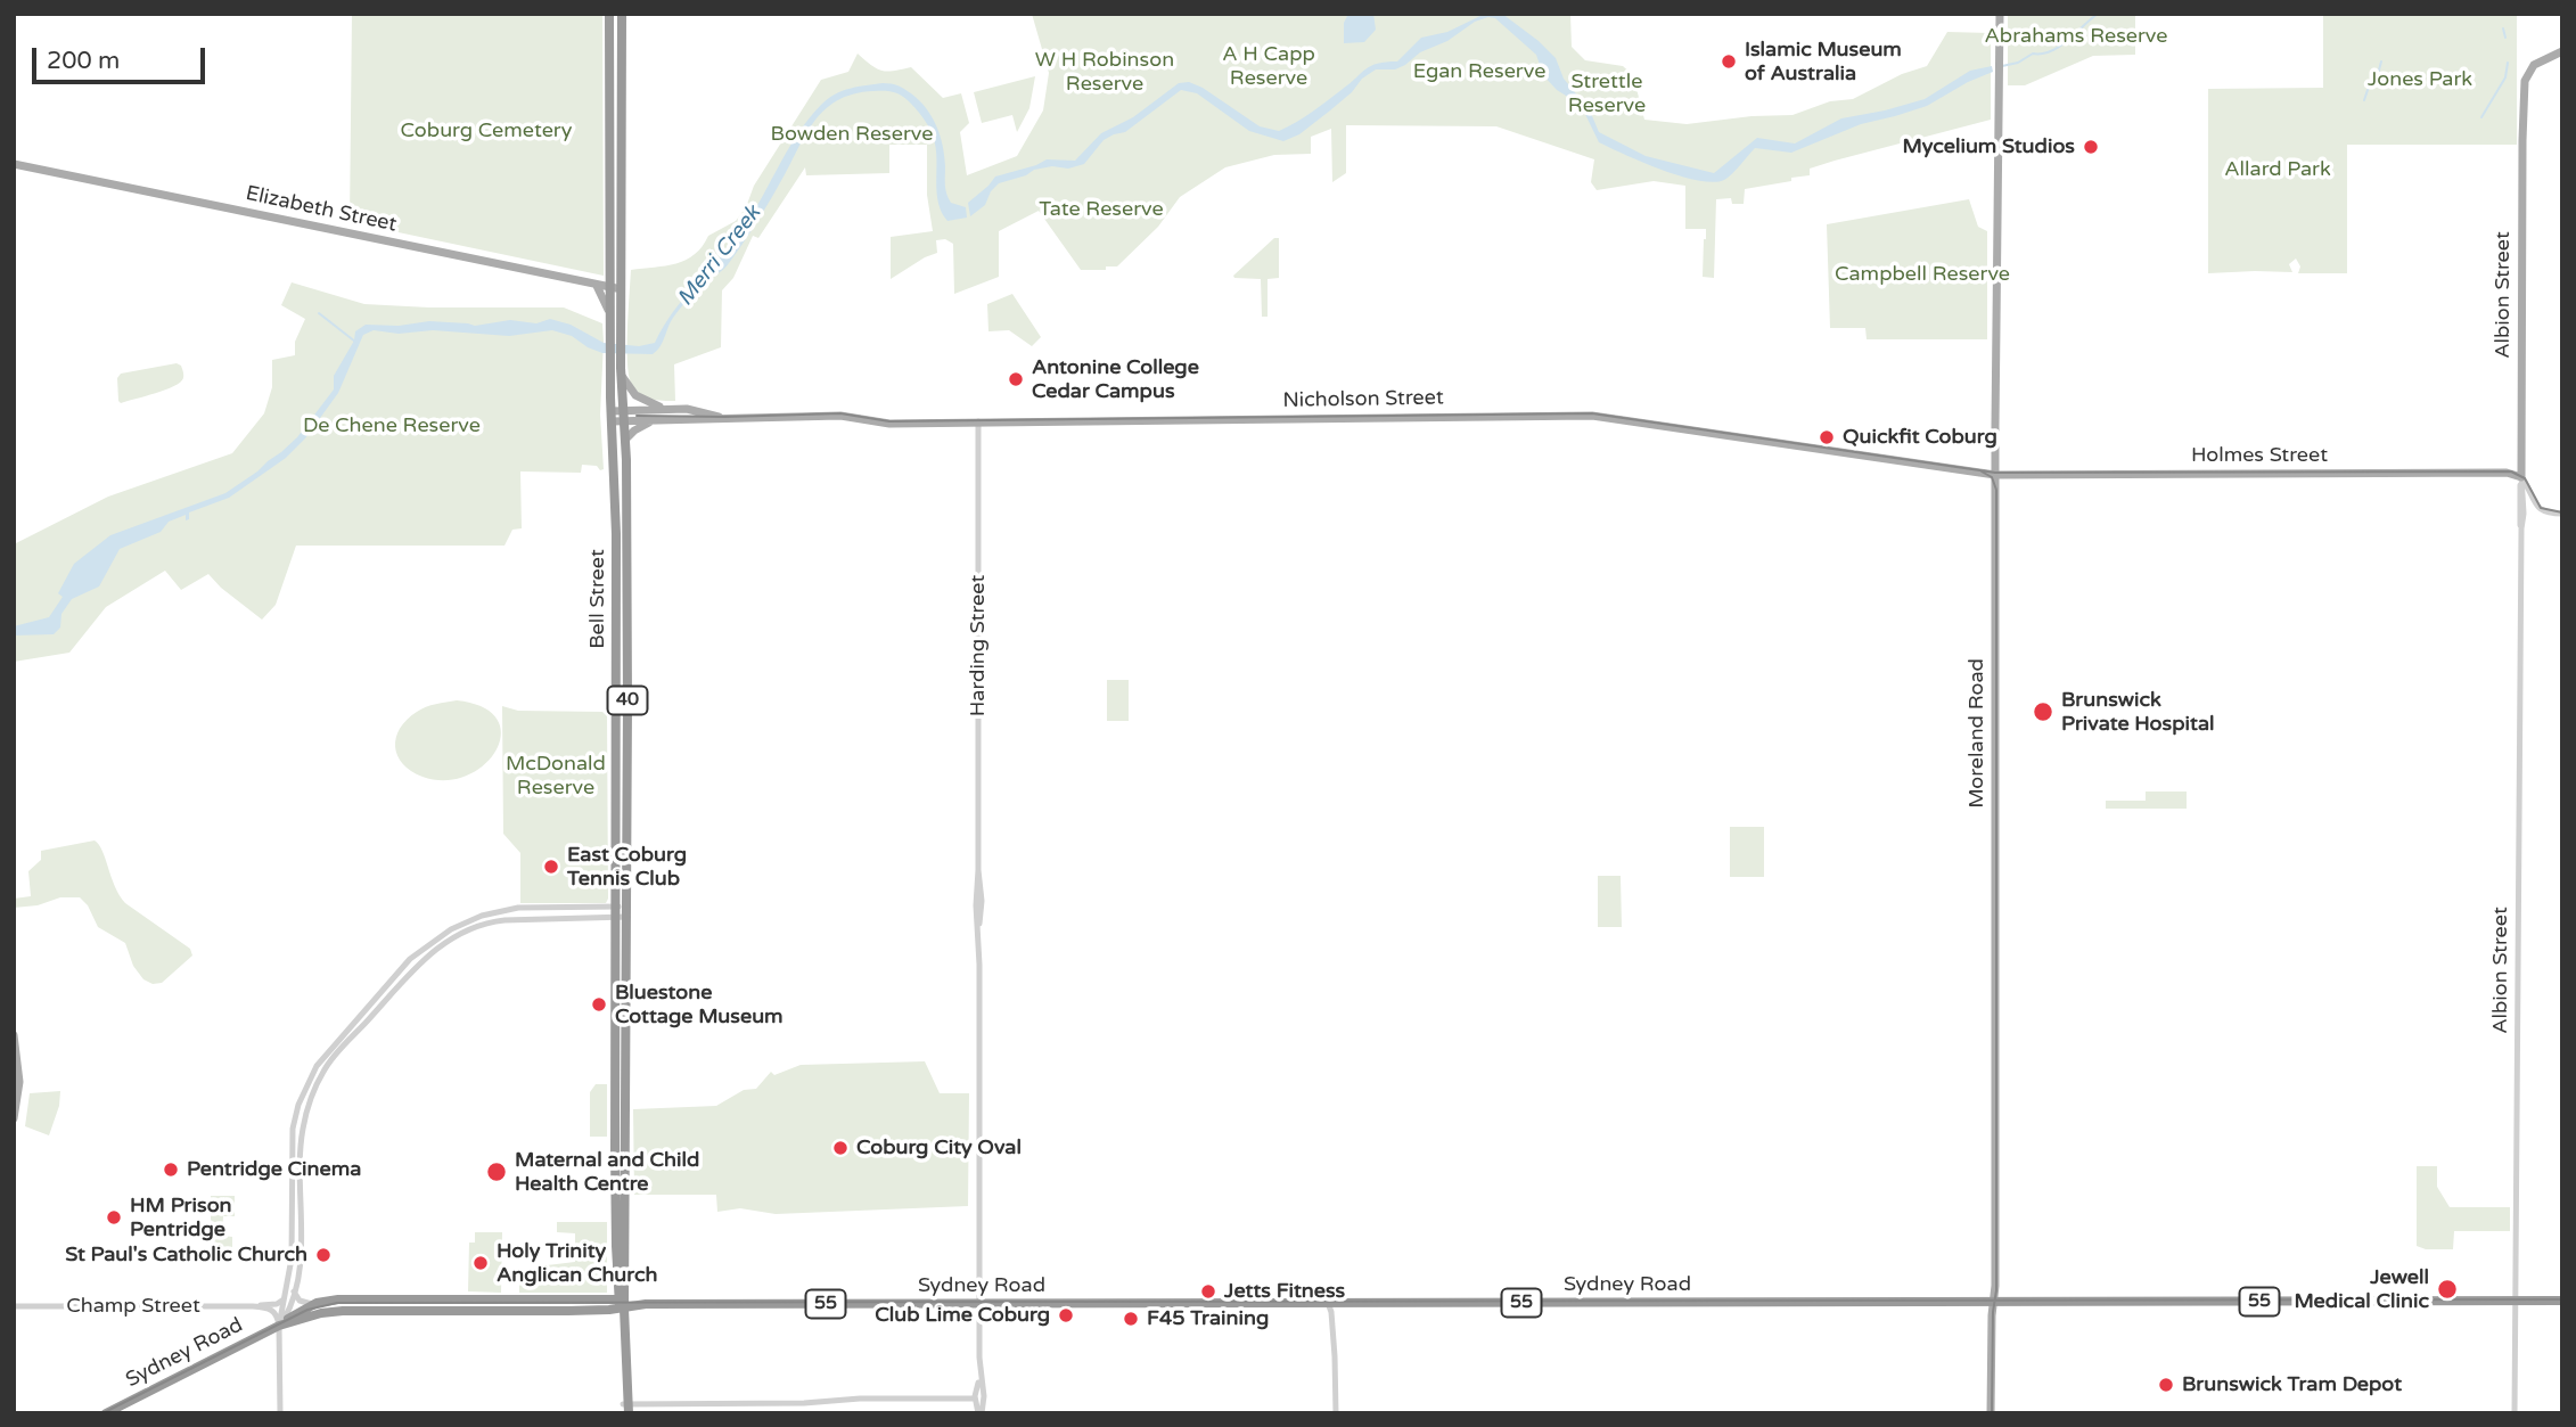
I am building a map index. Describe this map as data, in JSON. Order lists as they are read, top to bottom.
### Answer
{
  "streets": {
    "highway": [
      "Bell Street",
      "40",
      "Sydney Road",
      "55"
    ],
    "main road": [
      "Elizabeth Street",
      "Albion Street",
      "Nicholson Street",
      "Holmes Street",
      "Moreland Road"
    ],
    "street": ["Harding Street", "Champ Street"]
  },
  "crossings": [
    ["Elizabeth Street", "Bell Street"],
    ["Albion Street", "Holmes Street"],
    ["Albion Street", "Sydney Road"],
    ["Nicholson Street", "Holmes Street"],
    ["Nicholson Street", "Bell Street"],
    ["Nicholson Street", "Harding Street"],
    ["Nicholson Street", "Moreland Road"],
    ["Holmes Street", "Moreland Road"],
    ["Bell Street", "Sydney Road"],
    ["Harding Street", "Sydney Road"],
    ["Moreland Road", "Sydney Road"]
  ],
  "water": ["Merri Creek"],
  "parks": [
    "Abrahams Reserve",
    "A H Capp Reserve",
    "W H Robinson Reserve",
    "Egan Reserve",
    "Jones Park",
    "Strettle Reserve",
    "Coburg Cemetery",
    "Bowden Reserve",
    "Allard Park",
    "Tate Reserve",
    "Campbell Reserve",
    "De Chene Reserve",
    "McDonald Reserve"
  ],
  "places": [
    "Islamic Museum of Australia",
    "Mycelium Studios",
    "Antonine College Cedar Campus",
    "Quickfit Coburg",
    "Brunswick Private Hospital",
    "East Coburg Tennis Club",
    "Bluestone Cottage Museum",
    "Coburg City Oval",
    "Pentridge Cinema",
    "Maternal and Child Health Centre",
    "HM Prison Pentridge",
    "St Paul's Catholic Church",
    "Holy Trinity Anglican Church",
    "Jewell Medical Clinic",
    "Jetts Fitness",
    "Club Lime Coburg",
    "F45 Training",
    "Brunswick Tram Depot"
  ],
  "scale_bar": "200 m"
}
